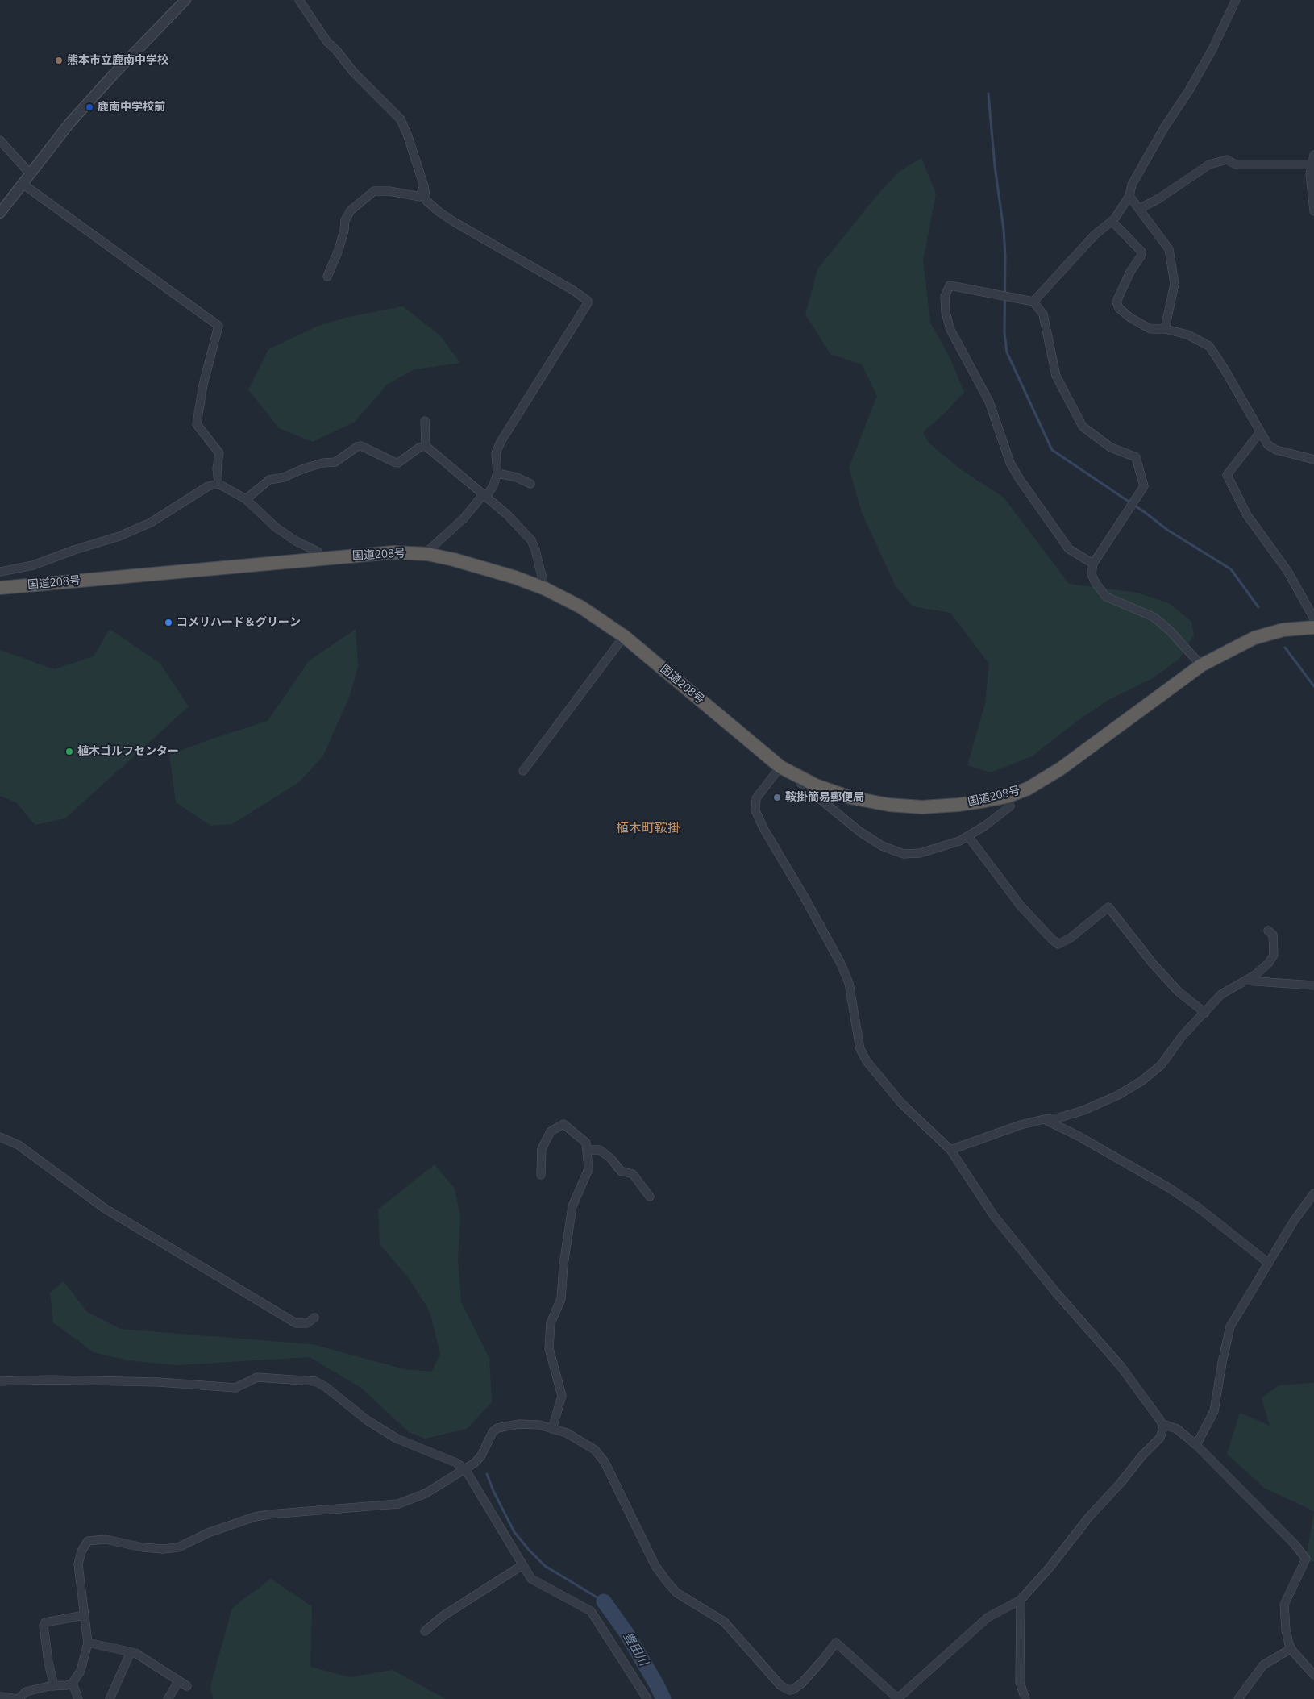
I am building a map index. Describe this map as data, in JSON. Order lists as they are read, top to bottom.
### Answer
{
  "streets": {
    "highway": ["国道208号"]
  },
  "districts": ["植木町鞍掛"],
  "water": ["豊田川"],
  "places": [
    "熊本市立鹿南中学校",
    "鹿南中学校前",
    "コメリハード＆グリーン",
    "植木ゴルフセンター",
    "鞍掛簡易郵便局"
  ]
}
